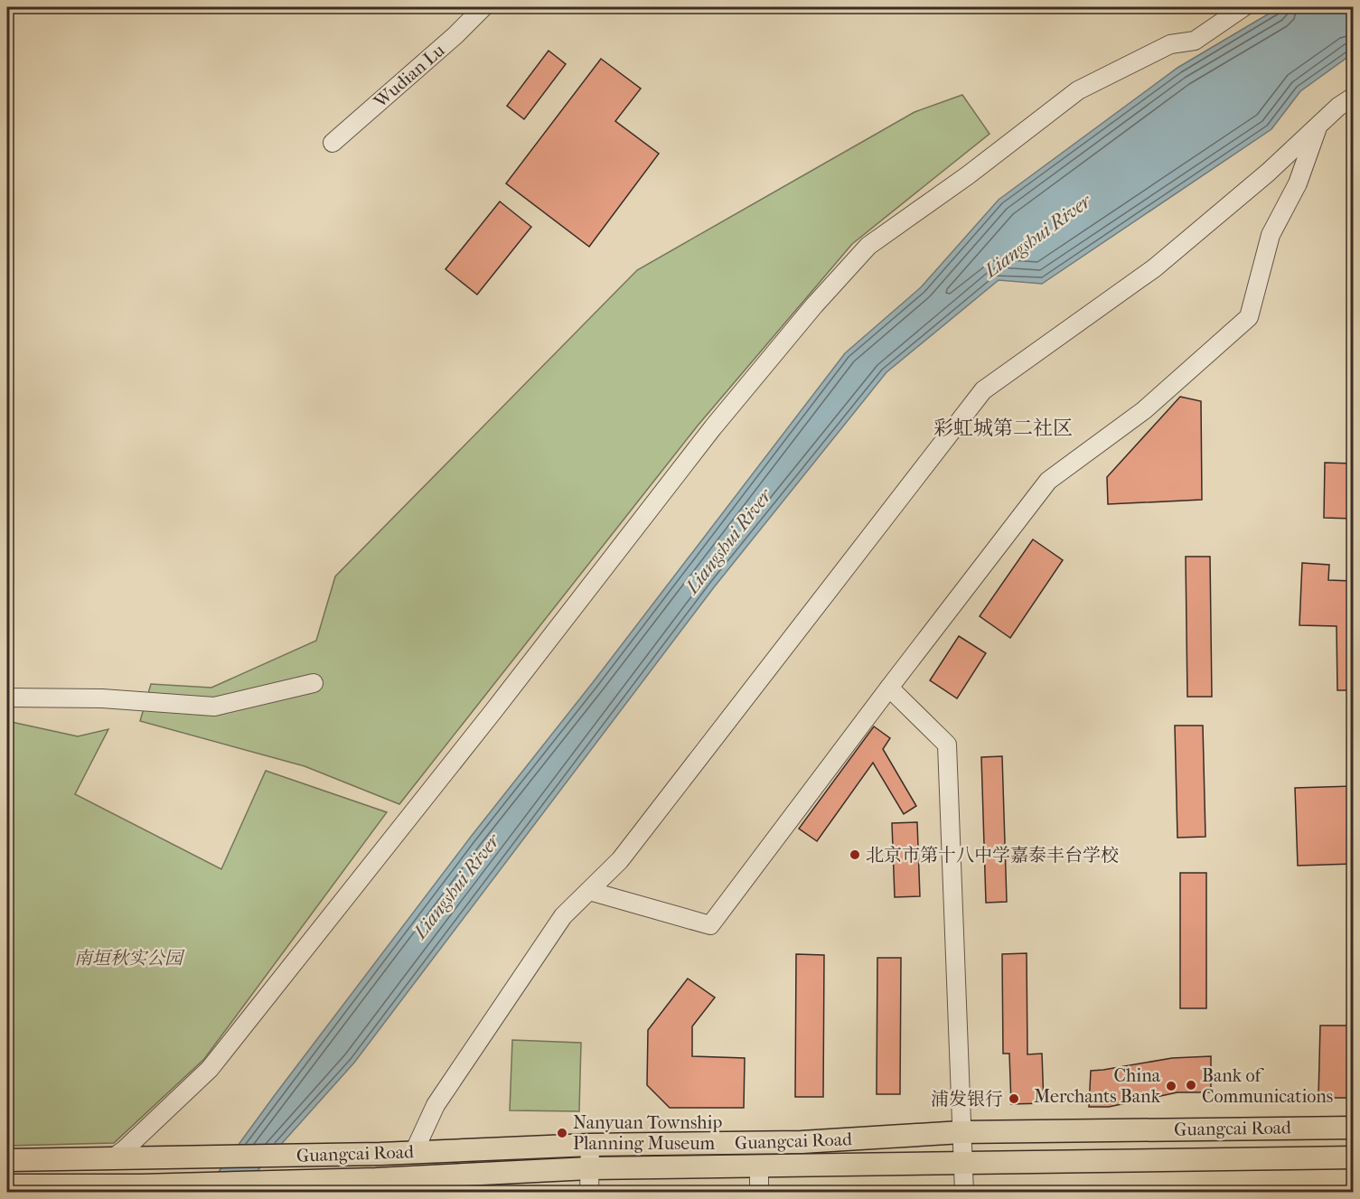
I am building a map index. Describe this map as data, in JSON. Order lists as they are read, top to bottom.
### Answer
{
  "streets": {
    "main road": ["Guangcai Road"],
    "street": ["Wudian Lu"]
  },
  "districts": ["彩虹城第二社区"],
  "water": ["Liangshui River"],
  "parks": ["南垣秋实公园"],
  "places": [
    "北京市第十八中学嘉泰丰台学校",
    "Bank of Communications",
    "China Merchants Bank",
    "浦发银行",
    "Nanyuan Township Planning Museum"
  ]
}
